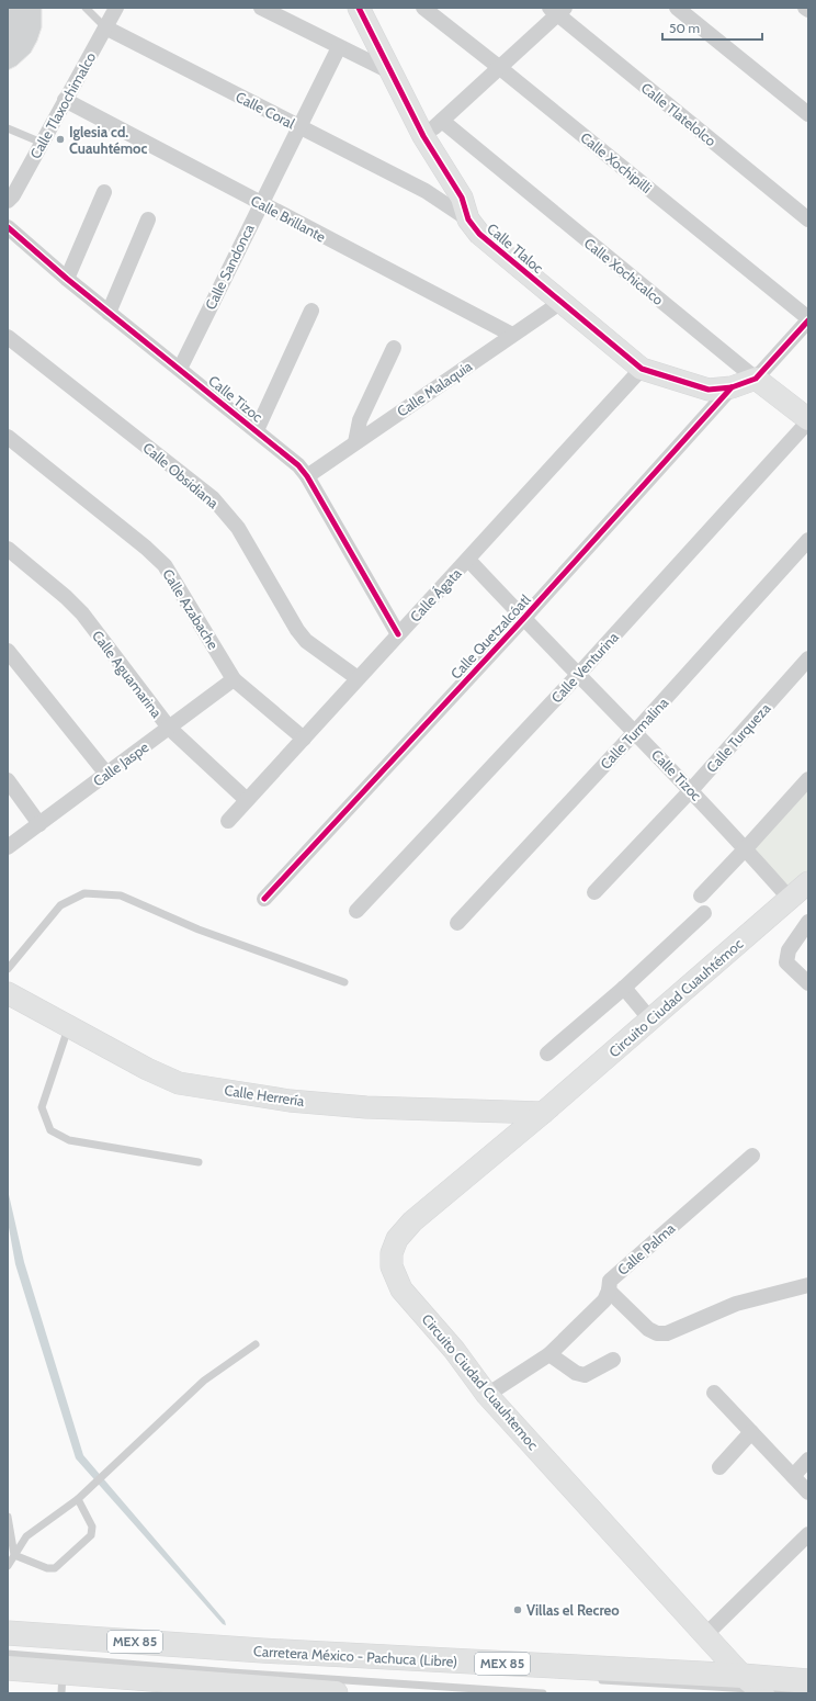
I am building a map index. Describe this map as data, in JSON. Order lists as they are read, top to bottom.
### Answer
{
  "streets": {
    "main road": [
      "Calle Tlaloc",
      "Calle Xochicalco",
      "Circuito Ciudad Cuauhtémoc",
      "Calle Herrería",
      "Circuito Ciudad Cuauhtemoc",
      "MEX 85",
      "Carretera México - Pachuca (Libre)"
    ],
    "street": [
      "Calle Tlaxochimalco",
      "Calle Coral",
      "Calle Tlatelolco",
      "Calle Xochipilli",
      "Calle Brillante",
      "Calle Sandonca",
      "Calle Malaquia",
      "Calle Tizoc",
      "Calle Obsidiana",
      "Calle Ágata",
      "Calle Azabache",
      "Calle Quetzalcóatl",
      "Calle Venturina",
      "Calle Aguamarina",
      "Calle Turmalina",
      "Calle Turqueza",
      "Calle Jaspe",
      "Calle Palma"
    ]
  },
  "crossings": [
    ["Calle Tlaxochimalco", "Calle Coral"],
    ["Calle Tlaxochimalco", "Calle Brillante"],
    ["Calle Coral", "Calle Tlaloc"],
    ["Calle Coral", "Calle Sandonca"],
    ["Calle Brillante", "Calle Sandonca"],
    ["Calle Brillante", "Calle Malaquia"],
    ["Calle Tlaloc", "Calle Xochicalco"],
    ["Calle Tlaloc", "Calle Malaquia"],
    ["Calle Tlaloc", "Calle Ágata"],
    ["Calle Tlaloc", "Calle Quetzalcóatl"],
    ["Calle Sandonca", "Calle Tizoc"],
    ["Calle Xochicalco", "Calle Venturina"],
    ["Calle Malaquia", "Calle Tizoc"],
    ["Calle Tizoc", "Calle Ágata"],
    ["Calle Tizoc", "Calle Quetzalcóatl"],
    ["Calle Tizoc", "Calle Venturina"],
    ["Calle Tizoc", "Calle Turmalina"],
    ["Calle Tizoc", "Calle Turqueza"],
    ["Calle Tizoc", "Circuito Ciudad Cuauhtémoc"],
    ["Calle Obsidiana", "Calle Ágata"],
    ["Calle Ágata", "Calle Azabache"],
    ["Calle Ágata", "Calle Aguamarina"],
    ["Calle Azabache", "Calle Jaspe"],
    ["Calle Aguamarina", "Calle Jaspe"],
    ["Circuito Ciudad Cuauhtémoc", "Calle Herrería"],
    ["Circuito Ciudad Cuauhtémoc", "Circuito Ciudad Cuauhtemoc"],
    ["Calle Herrería", "Circuito Ciudad Cuauhtemoc"],
    ["Calle Palma", "Circuito Ciudad Cuauhtemoc"],
    ["Circuito Ciudad Cuauhtemoc", "Carretera México - Pachuca (Libre)"]
  ],
  "places": ["Iglesia cd. Cuauhtémoc", "Villas el Recreo"],
  "scale_bar": "50 m"
}
